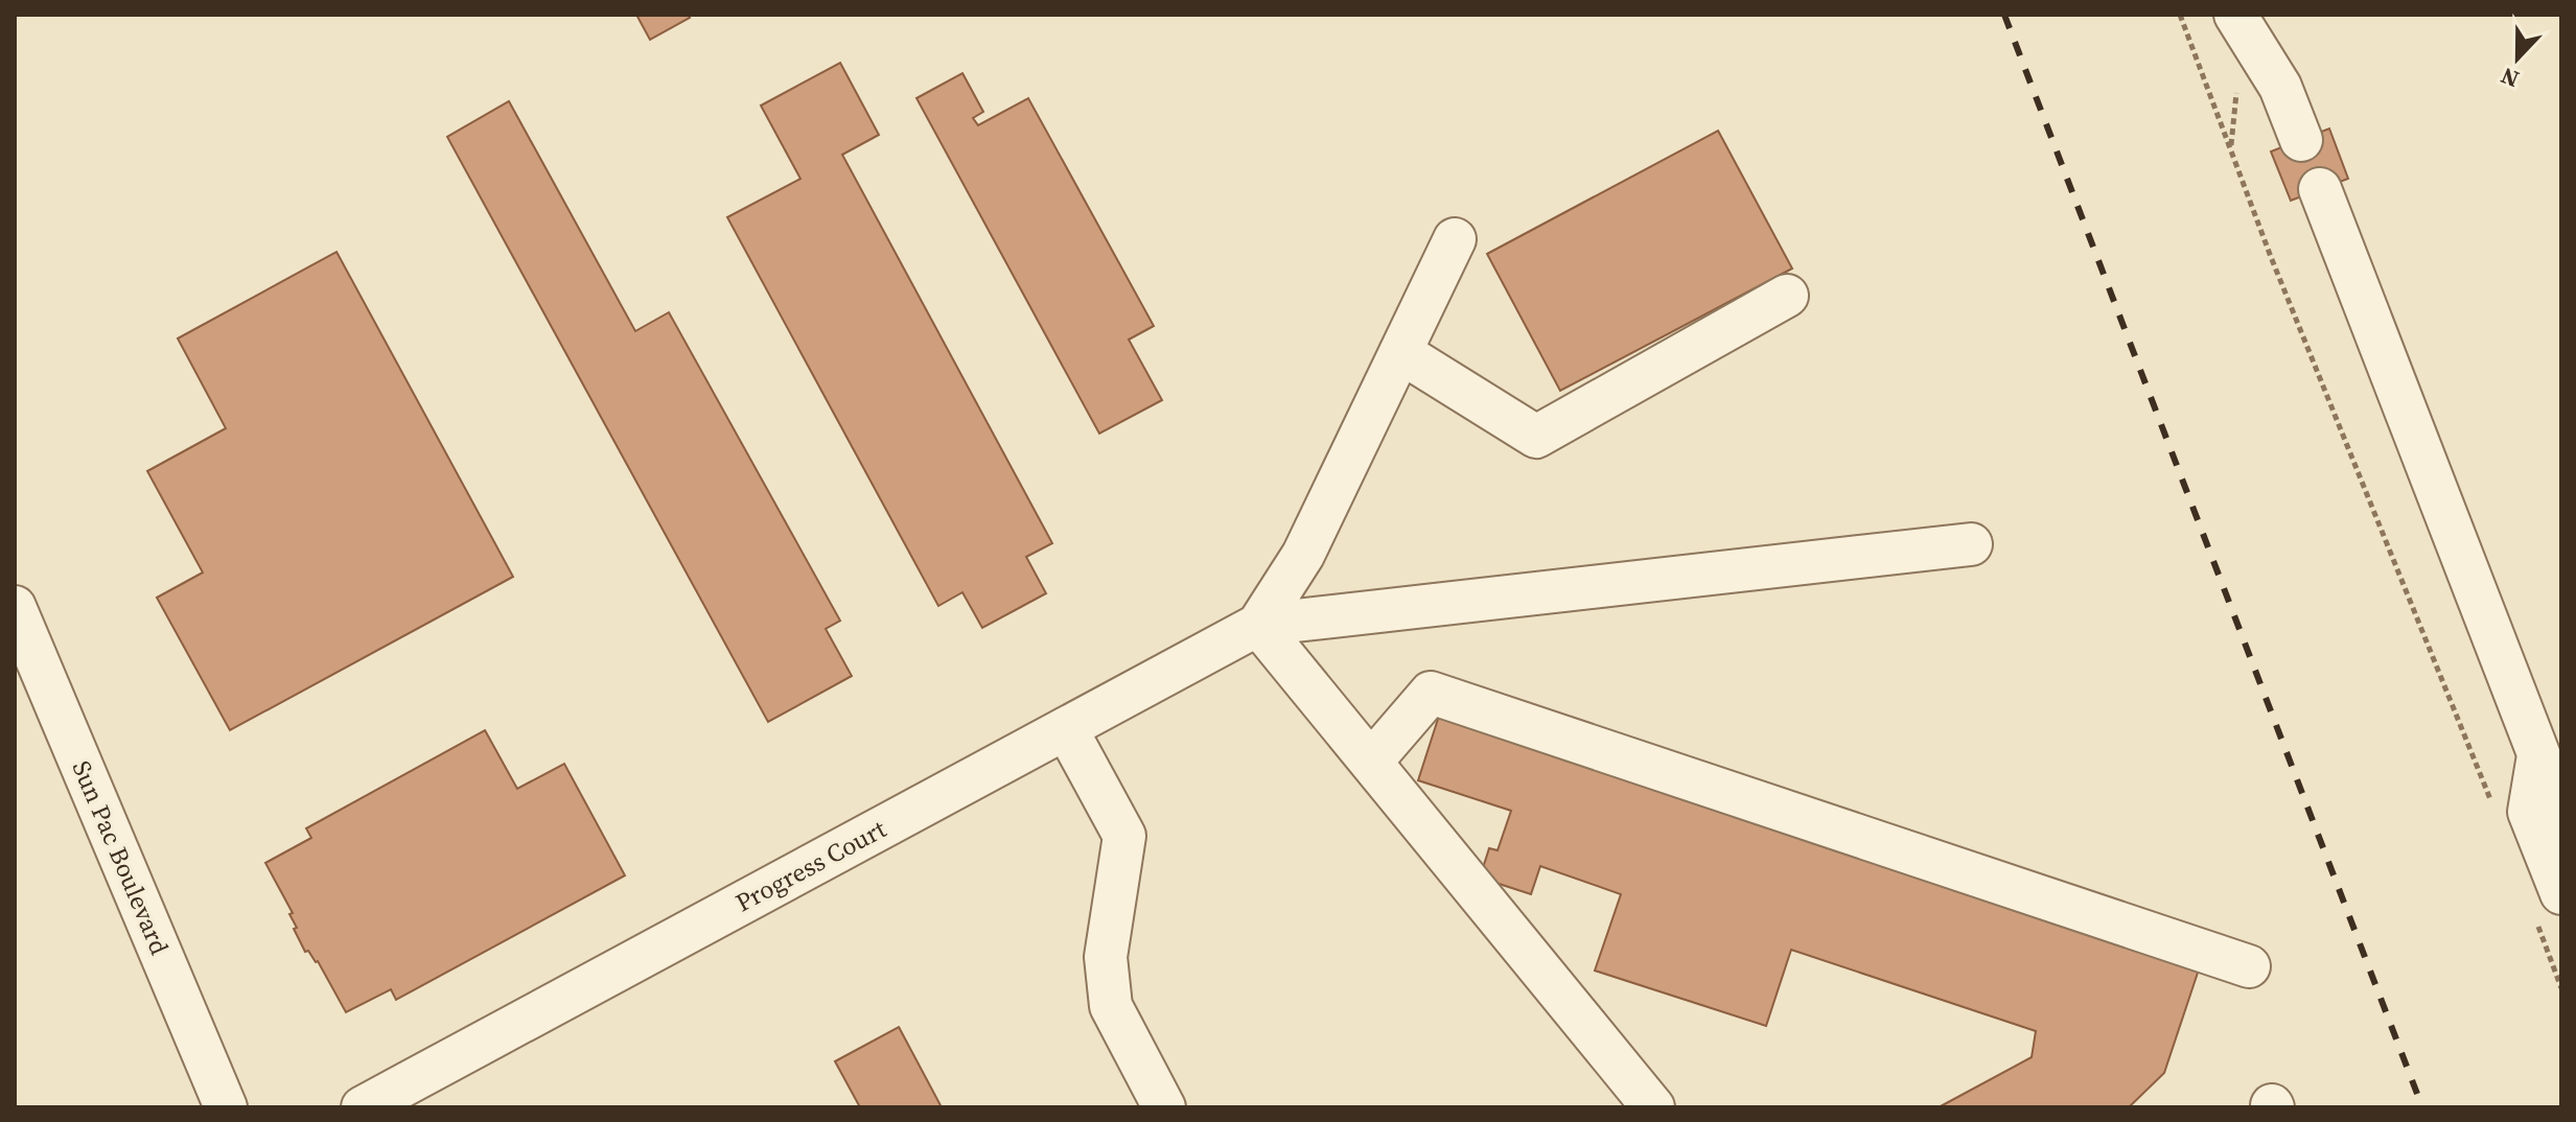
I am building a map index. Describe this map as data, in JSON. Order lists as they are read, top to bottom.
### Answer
{
  "streets": {
    "street": ["Sun Pac Boulevard", "Progress Court"]
  },
  "north": "bottom"
}
